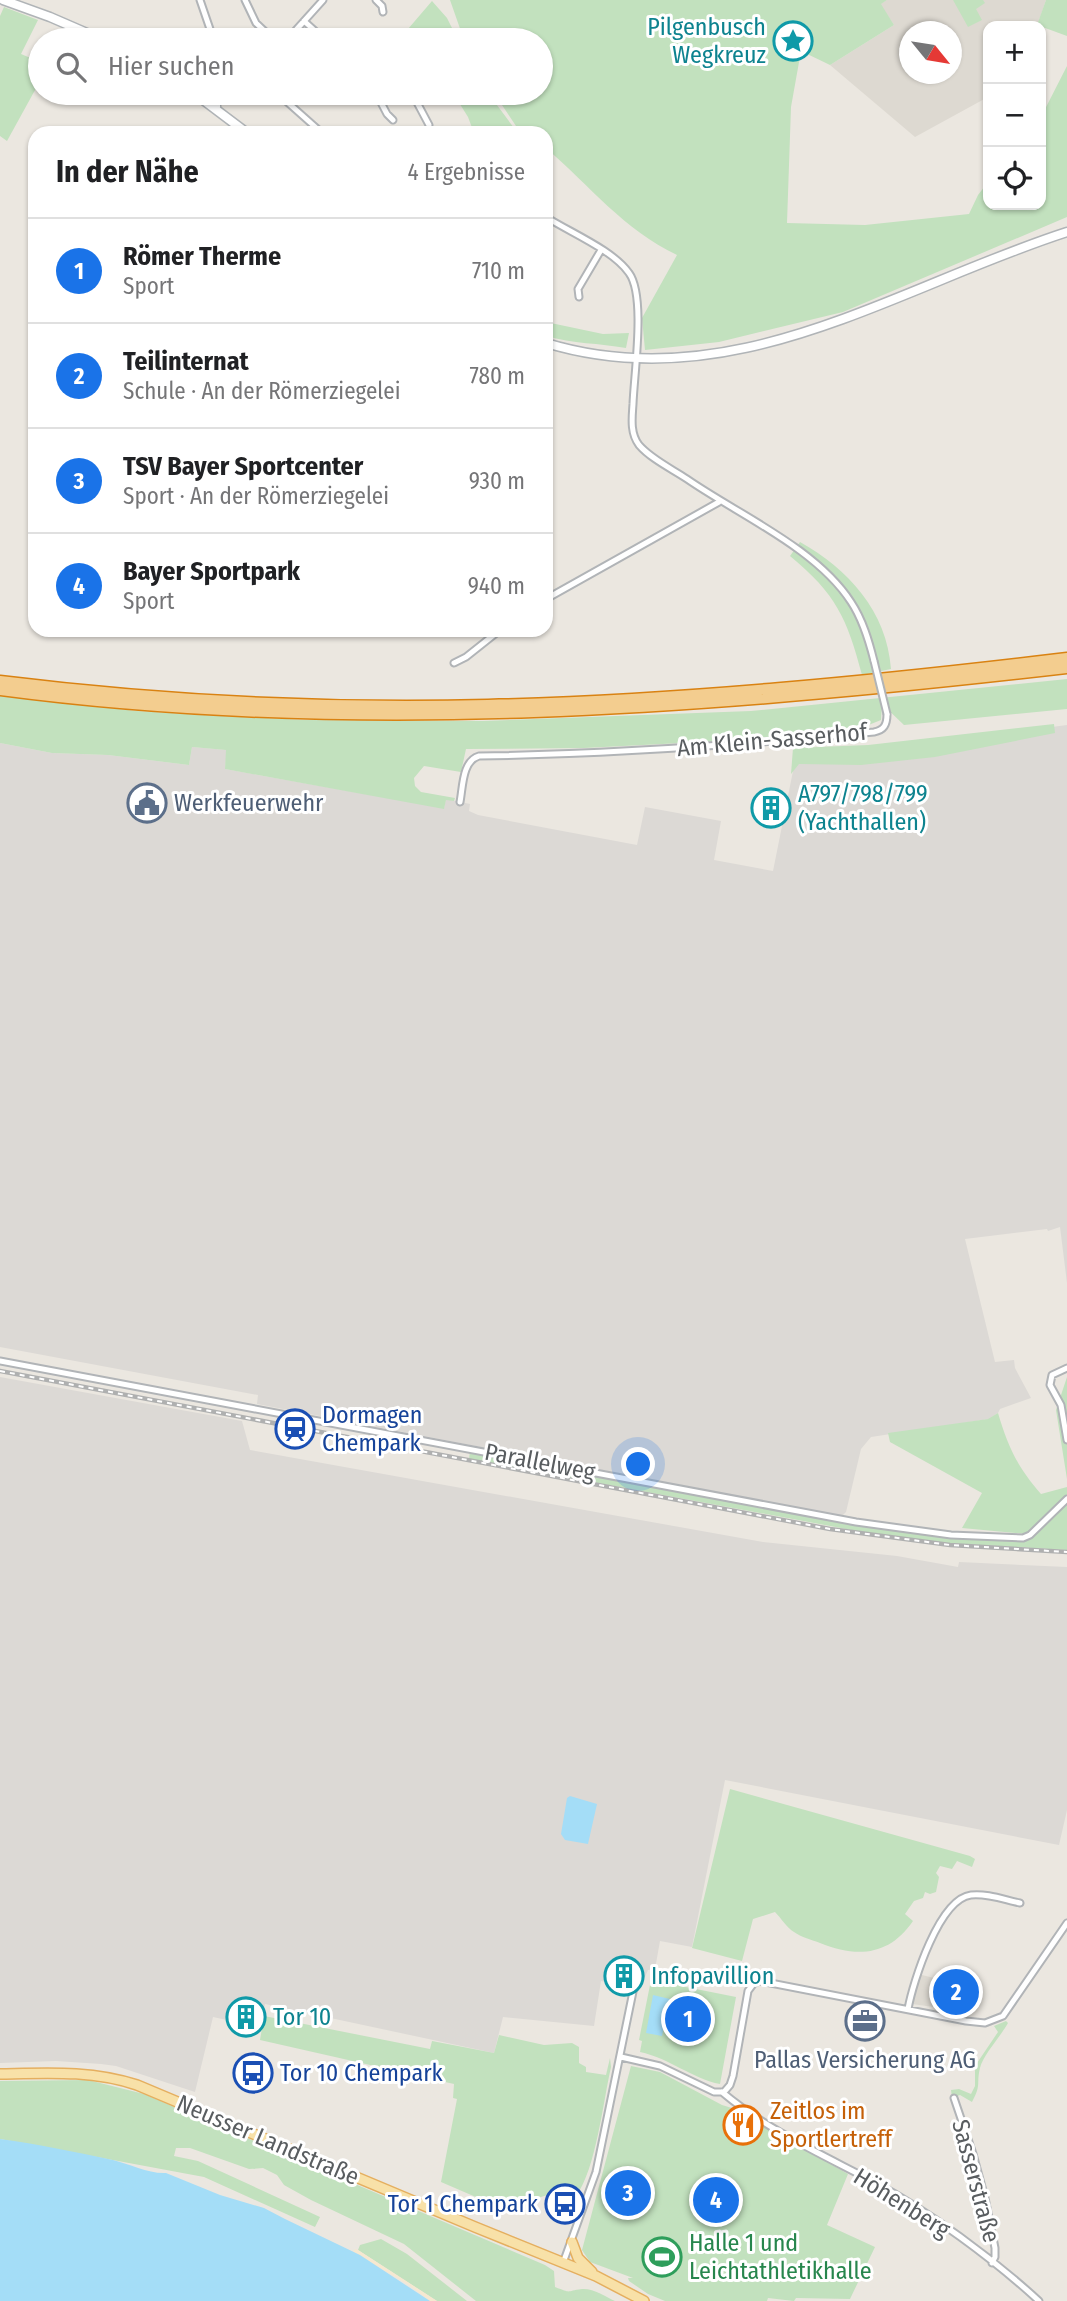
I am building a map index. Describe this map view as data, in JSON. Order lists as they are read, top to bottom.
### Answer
{
  "streets": {
    "main road": ["Neusser Landstraße"],
    "street": [
      "Am Klein-Sasserhof",
      "Parallelweg",
      "Sasserstraße",
      "Höhenberg"
    ]
  },
  "crossings": [
    ["Sasserstraße", "Höhenberg"]
  ],
  "places": {
    "place": ["Pilgenbusch Wegkreuz"],
    "public building": ["Werkfeuerwehr"],
    "building": ["A797/798/799 (Yachthallen)", "Infopavillion", "Tor 10"],
    "station": ["Dormagen Chempark"],
    "office": ["Pallas Versicherung AG"],
    "bus stop": ["Tor 10 Chempark", "Tor 1 Chempark"],
    "restaurant": ["Zeitlos im Sportlertreff"],
    "sports": ["Halle 1 und Leichtathletikhalle"]
  },
  "north": "bottom right",
  "page": {
    "map_buttons": ["+", "−"],
    "search": "Hier suchen",
    "heading": ["In der Nähe", "4 Ergebnisse"],
    "list": [
      {
        "mark": "1",
        "name": "Römer Therme",
        "note": "Sport",
        "value": "710 m"
      },
      {
        "mark": "2",
        "name": "Teilinternat",
        "note": "Schule · An der Römerziegelei",
        "value": "780 m"
      },
      {
        "mark": "3",
        "name": "TSV Bayer Sportcenter",
        "note": "Sport · An der Römerziegelei",
        "value": "930 m"
      },
      {
        "mark": "4",
        "name": "Bayer Sportpark",
        "note": "Sport",
        "value": "940 m"
      }
    ],
    "pins": [
      "2",
      "1",
      "3",
      "4"
    ]
  }
}
